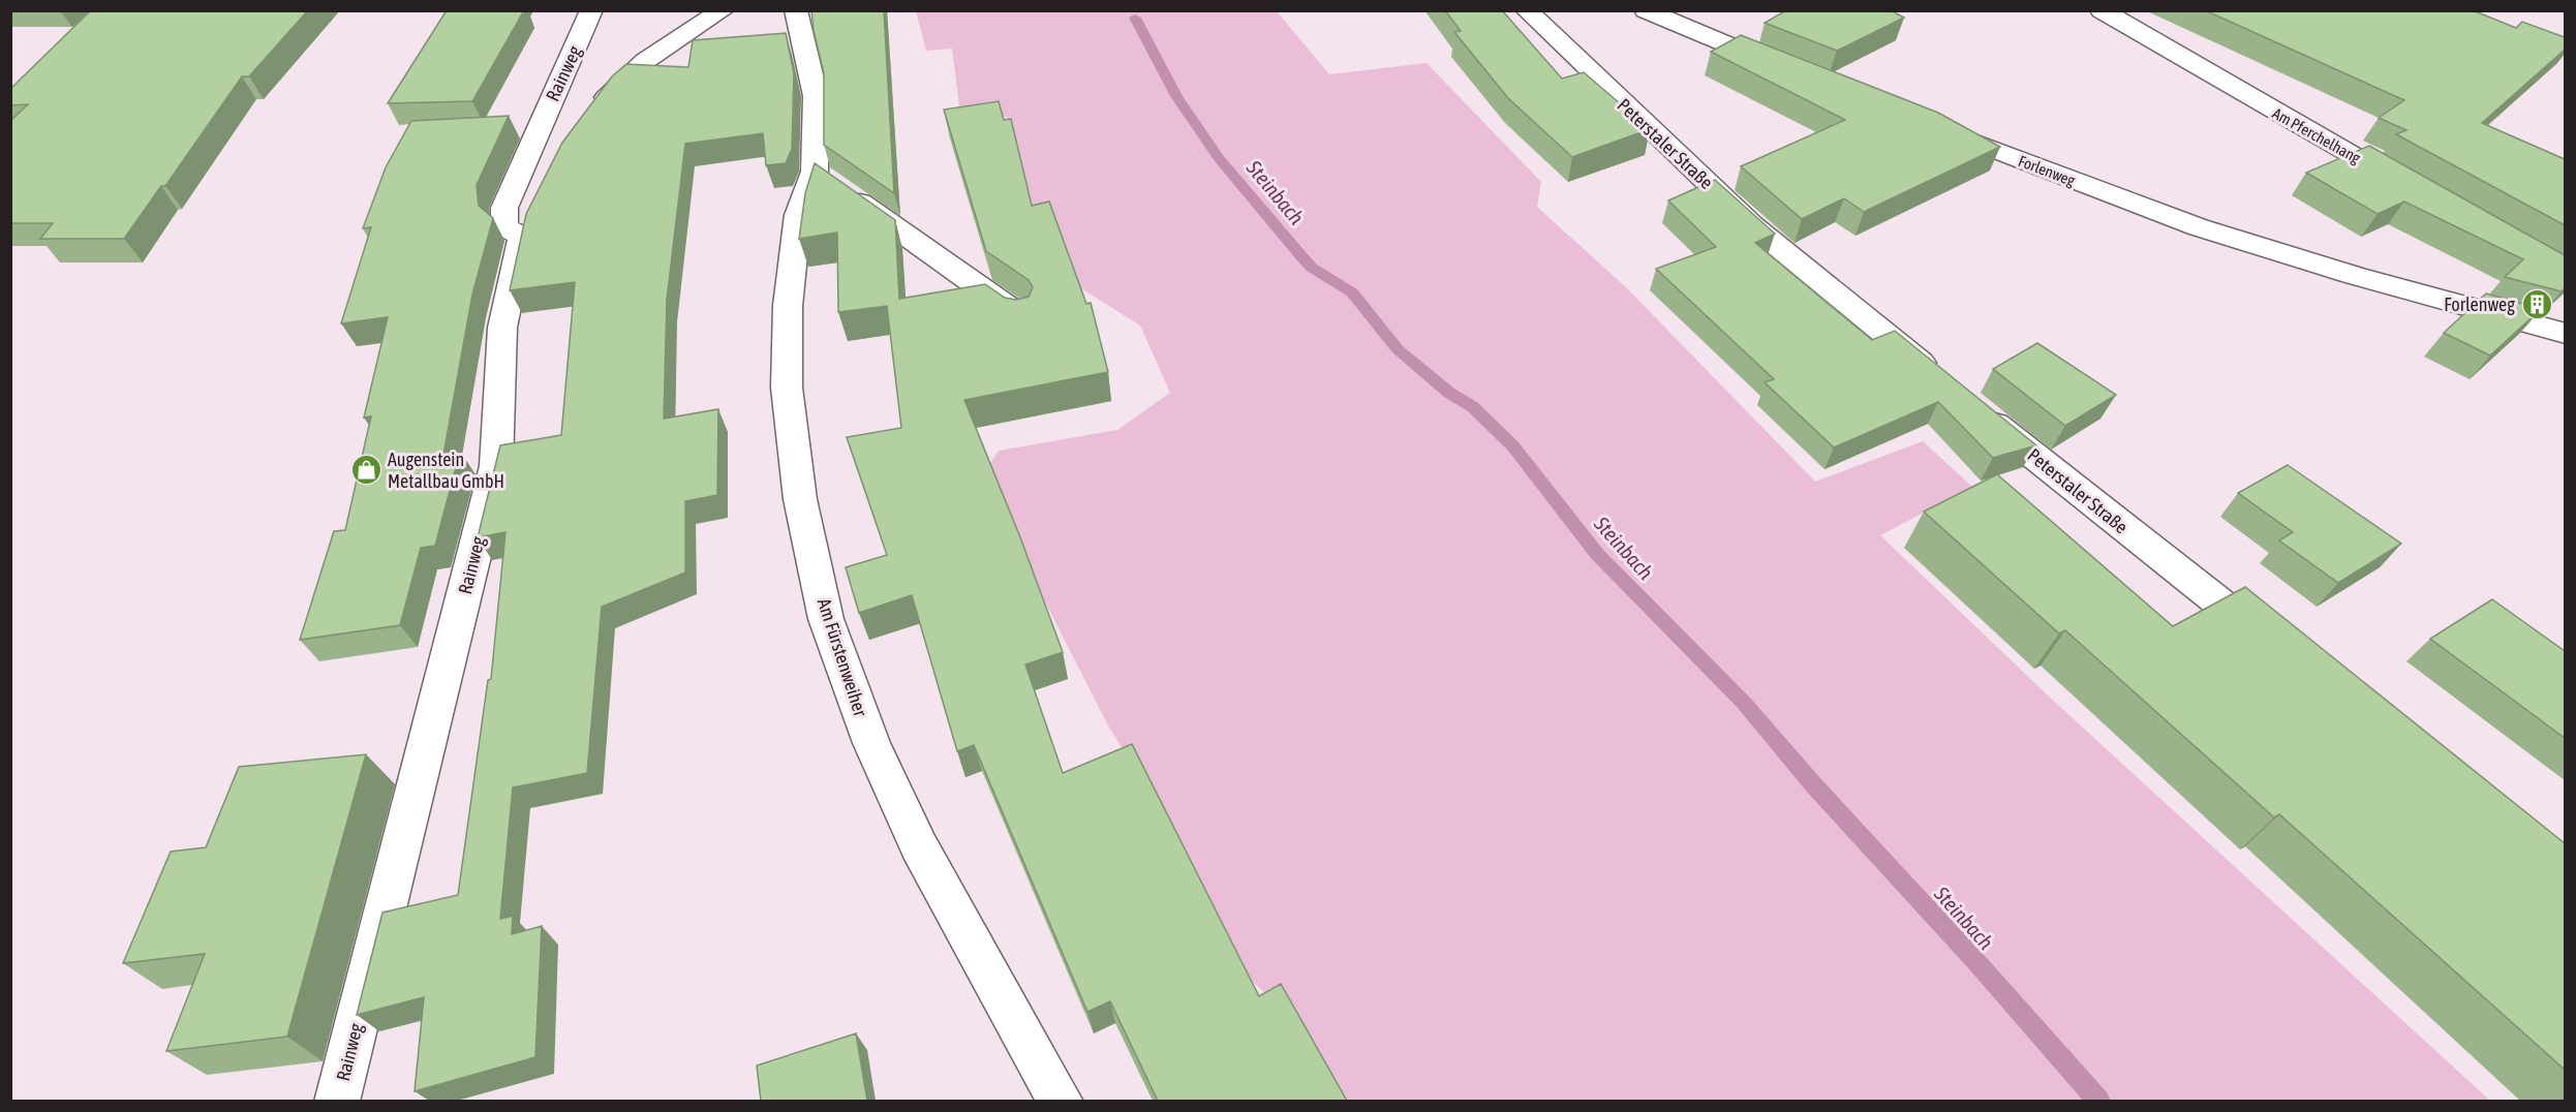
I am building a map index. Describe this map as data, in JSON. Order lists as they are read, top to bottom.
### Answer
{
  "streets": {
    "street": [
      "Rainweg",
      "Am Pferchelhang",
      "Peterstaler Straße",
      "Forlenweg",
      "Am Fürstenweiher"
    ]
  },
  "water": ["Steinbach"],
  "places": {
    "building": ["Forlenweg"],
    "shop": ["Augenstein Metallbau GmbH"]
  }
}
